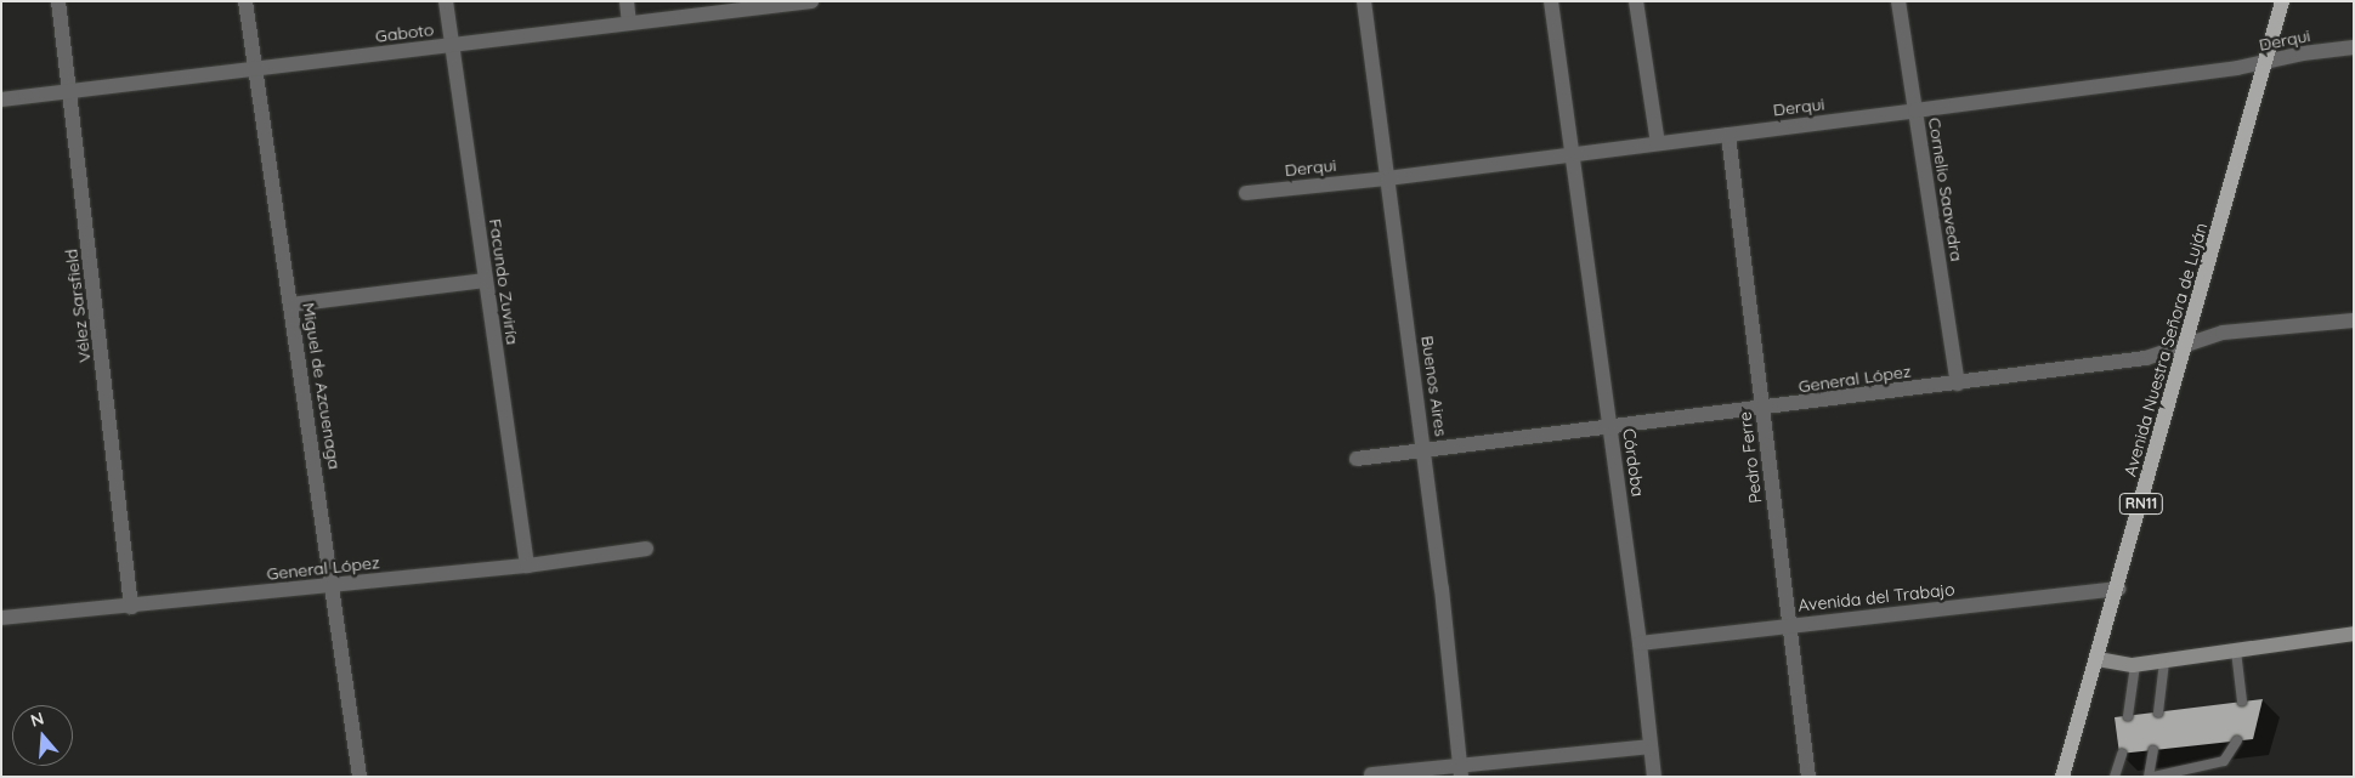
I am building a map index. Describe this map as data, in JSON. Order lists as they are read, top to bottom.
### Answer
{
  "streets": {
    "main road": ["Avenida Nuestra Señora de Luján", "RN11"],
    "street": [
      "Gaboto",
      "Derqui",
      "Cornelio Saavedra",
      "Facundo Zuviría",
      "Vélez Sarsfield",
      "General López",
      "Miguel de Azcuenaga",
      "Buenos Aires",
      "Pedro Ferre",
      "Córdoba",
      "Avenida del Trabajo"
    ]
  },
  "crossings": [
    ["Gaboto", "Facundo Zuviría"],
    ["Gaboto", "Vélez Sarsfield"],
    ["Gaboto", "Miguel de Azcuenaga"],
    ["Derqui", "Cornelio Saavedra"],
    ["Derqui", "Avenida Nuestra Señora de Luján"],
    ["Derqui", "Buenos Aires"],
    ["Derqui", "Pedro Ferre"],
    ["Derqui", "Córdoba"],
    ["Cornelio Saavedra", "General López"],
    ["Facundo Zuviría", "General López"],
    ["Vélez Sarsfield", "General López"],
    ["Avenida Nuestra Señora de Luján", "General López"],
    ["Avenida Nuestra Señora de Luján", "Avenida del Trabajo"],
    ["General López", "Miguel de Azcuenaga"],
    ["General López", "Buenos Aires"],
    ["General López", "Pedro Ferre"],
    ["General López", "Córdoba"],
    ["Pedro Ferre", "Avenida del Trabajo"],
    ["Córdoba", "Avenida del Trabajo"]
  ],
  "north": "top"
}
